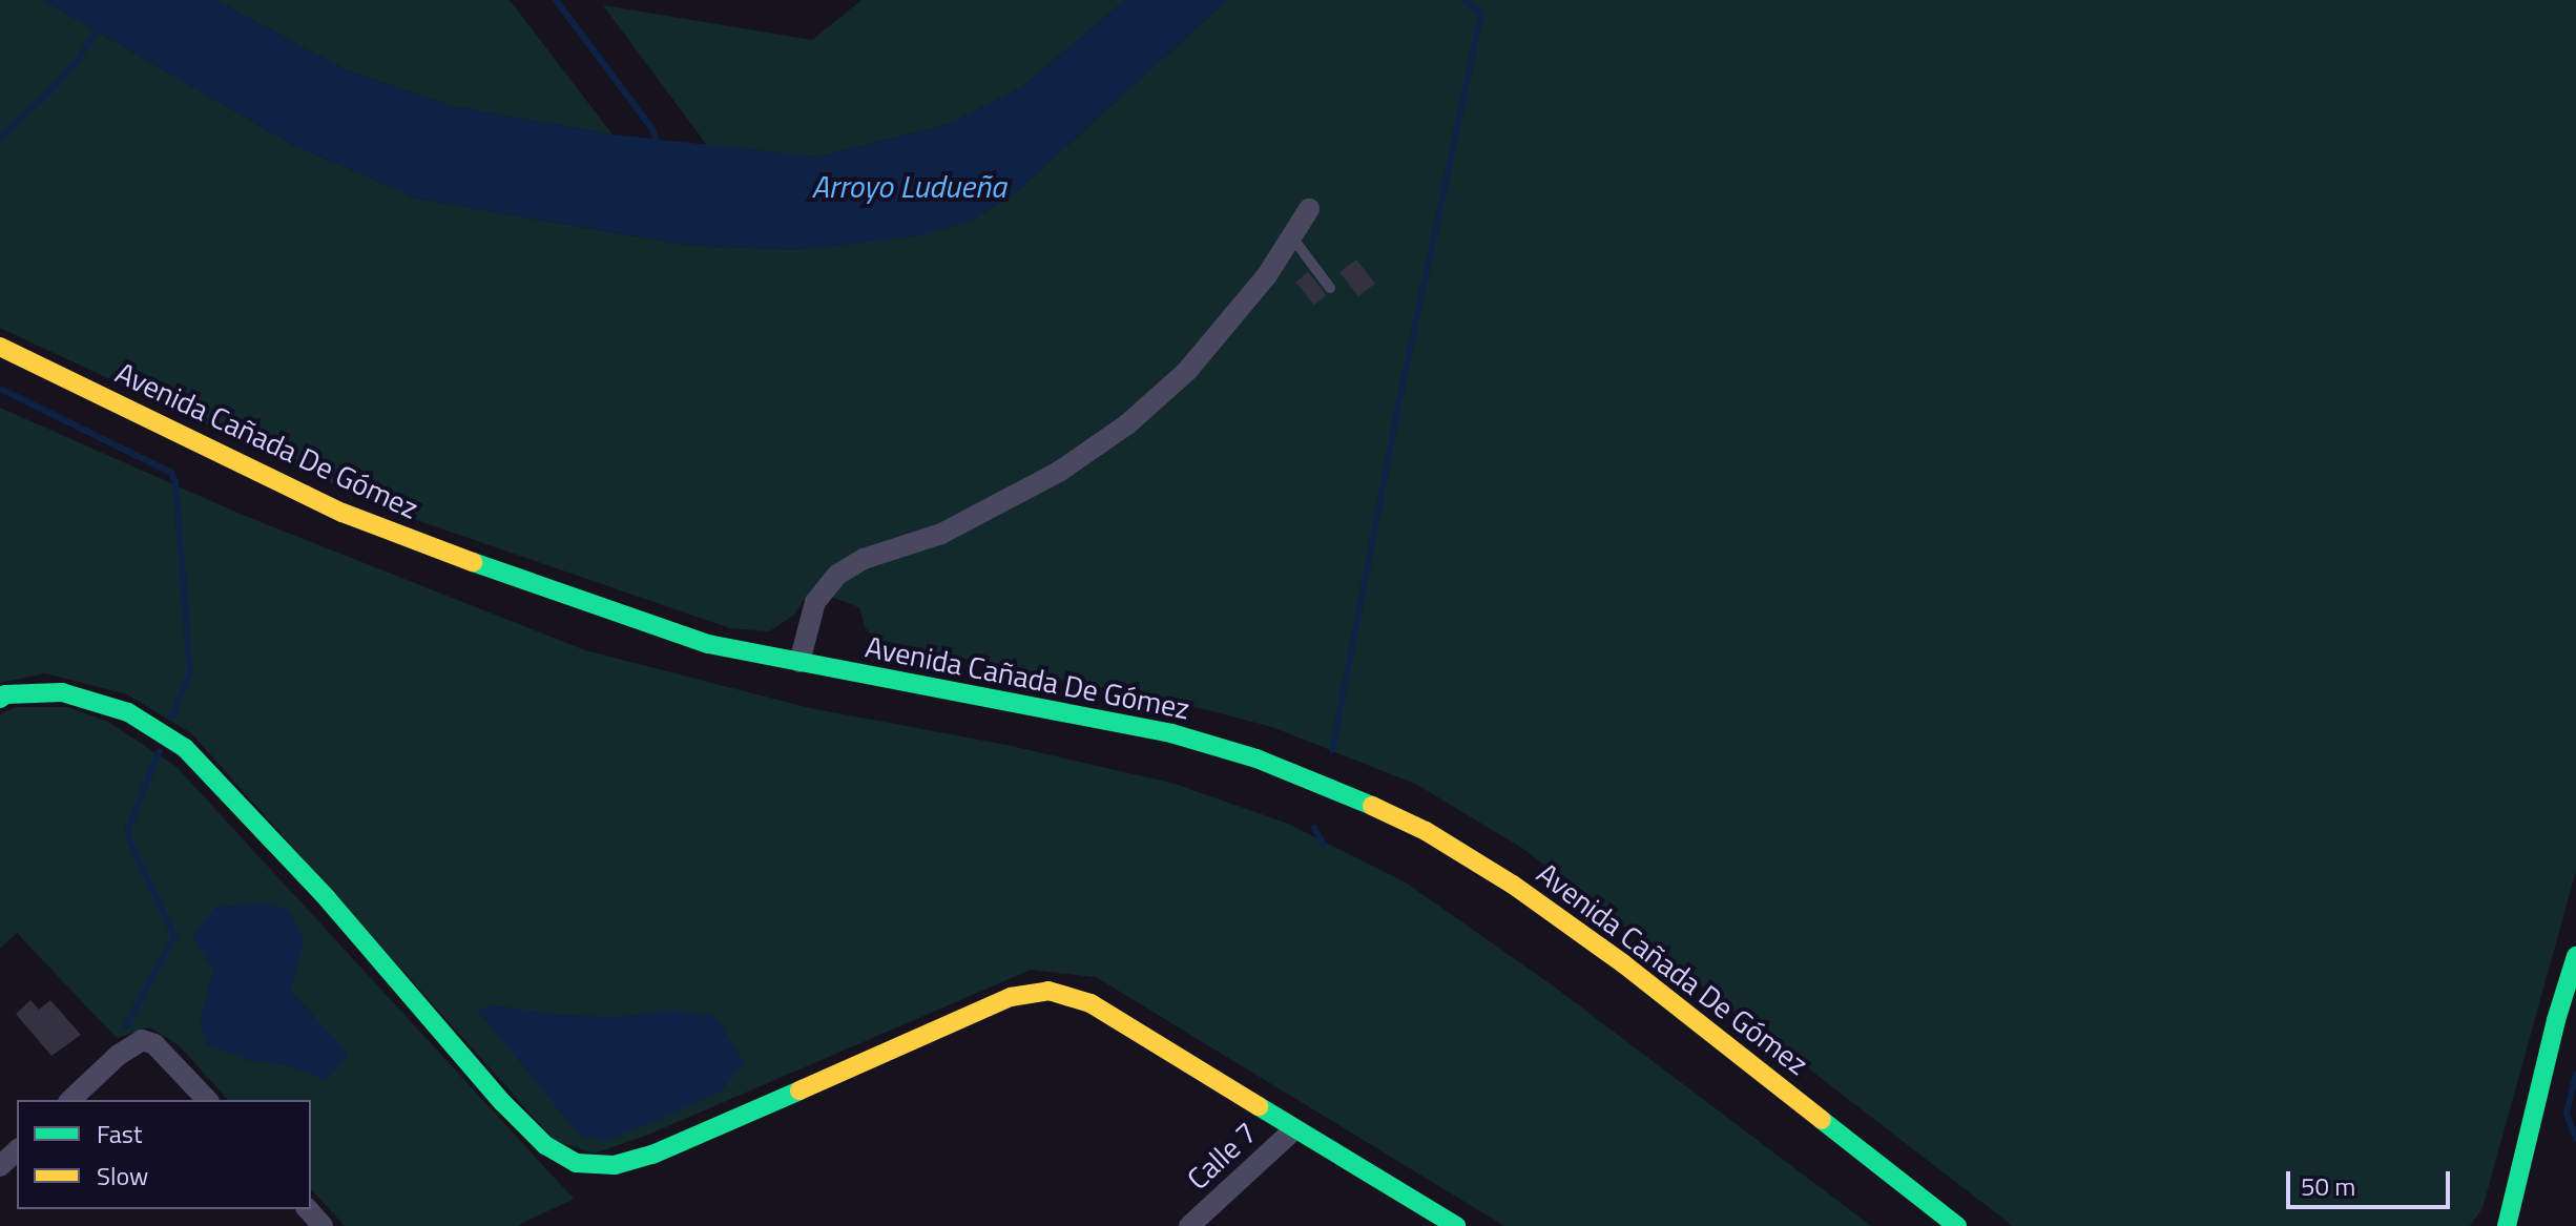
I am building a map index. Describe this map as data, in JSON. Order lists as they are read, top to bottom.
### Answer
{
  "streets": {
    "street": ["Avenida Cañada De Gómez", "Calle 7"]
  },
  "water": ["Arroyo Ludueña"],
  "legend": ["Fast", "Slow"],
  "scale_bar": "50 m"
}
